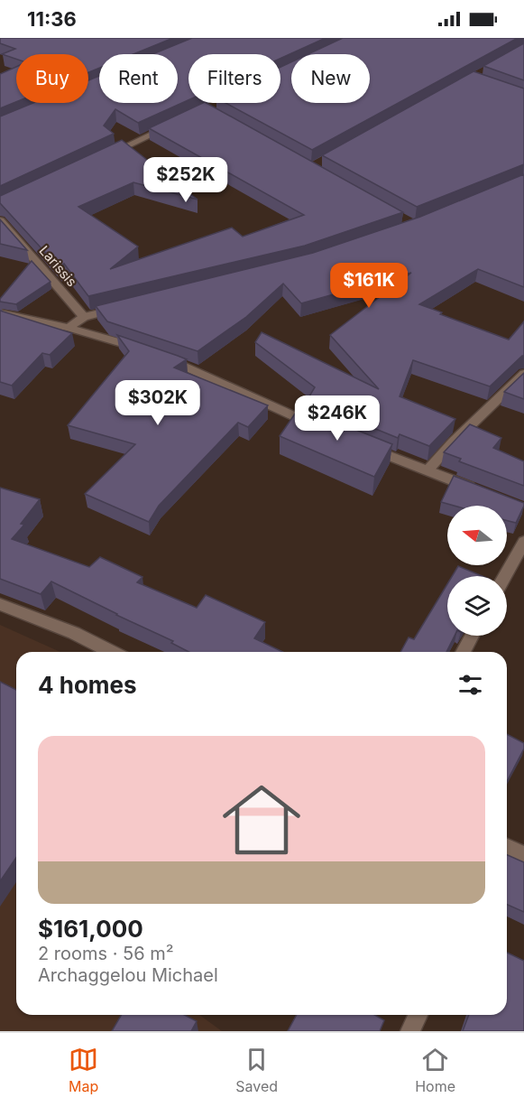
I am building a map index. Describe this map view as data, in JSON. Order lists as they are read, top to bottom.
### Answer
{
  "streets": {
    "street": ["Larissis"]
  },
  "north": "left",
  "page": {
    "status": "11:36",
    "chip": [
      "Buy",
      "Rent",
      "Filters",
      "New"
    ],
    "price": [
      "$252K",
      "$161K",
      "$302K",
      "$246K"
    ],
    "heading": "4 homes",
    "list": [
      {
        "name": "$161,000",
        "note": "2 rooms · 56 m² · Archaggelou Michael"
      }
    ],
    "tabs": ["Map", "Saved", "Home"]
  }
}
